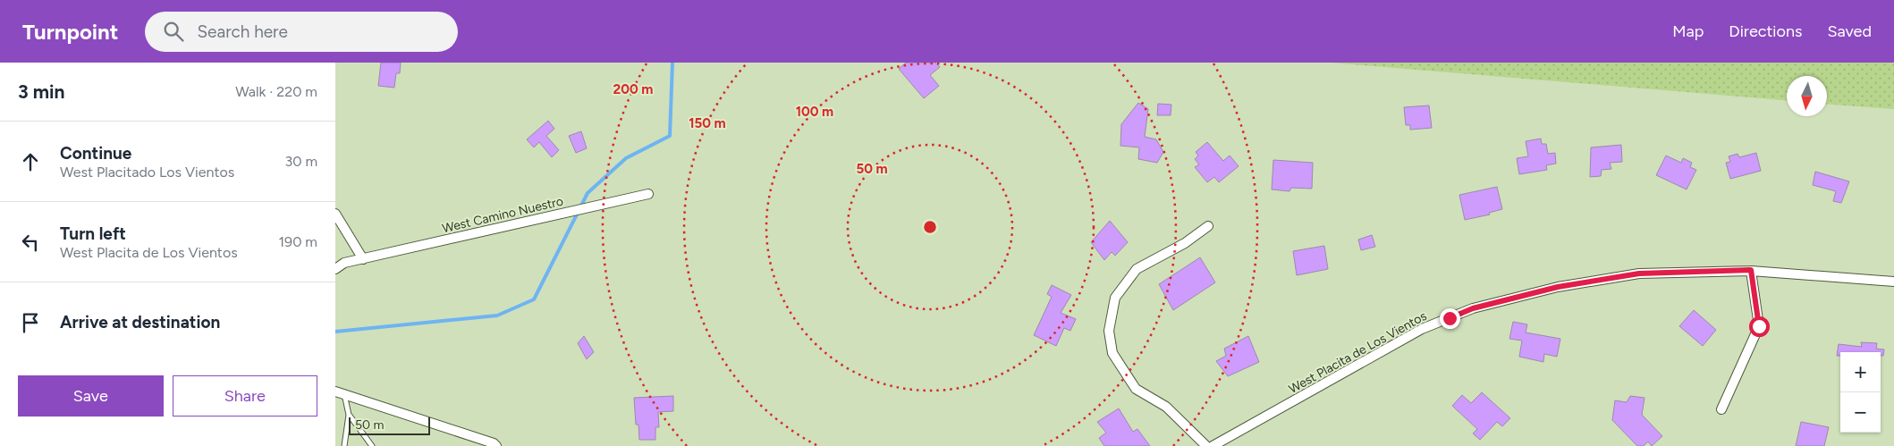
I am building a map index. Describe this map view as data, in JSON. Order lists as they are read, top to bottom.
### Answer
{
  "streets": {
    "street": ["West Camino Nuestro", "West Placita de Los Vientos"]
  },
  "scale_bar": "50 m",
  "north": "bottom",
  "page": {
    "header": "Turnpoint",
    "search": "Search here",
    "nav": ["Map", "Directions", "Saved"],
    "heading": ["3 min", "Walk · 220 m"],
    "list": [
      ["Continue", "West Placitado Los Vientos", "30 m"],
      ["Turn left", "West Placita de Los Vientos", "190 m"],
      "Arrive at destination"
    ],
    "map_buttons": ["+", "−"],
    "buttons": ["Save", "Share"],
    "scale": "50 m"
  },
  "rings": [
    "200 m",
    "100 m",
    "150 m",
    "50 m"
  ]
}
